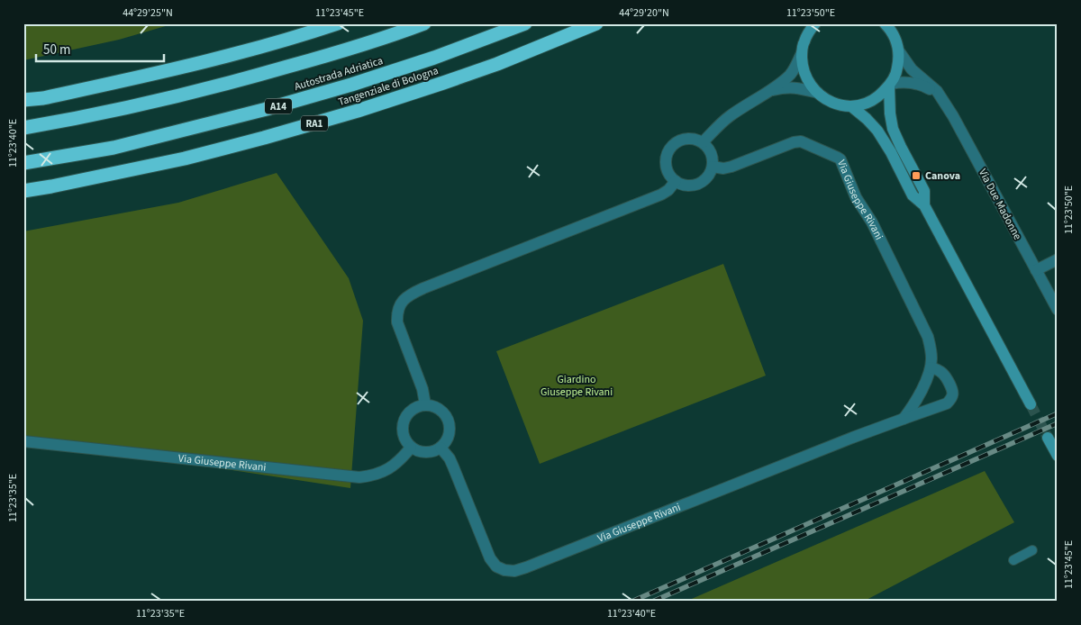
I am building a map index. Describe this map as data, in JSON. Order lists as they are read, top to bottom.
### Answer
{
  "streets": {
    "highway": [
      "Autostrada Adriatica",
      "Tangenziale di Bologna",
      "A14",
      "RA1"
    ],
    "street": ["Via Giuseppe Rivani", "Via Due Madonne"]
  },
  "parks": ["Giardino Giuseppe Rivani"],
  "places": {
    "transit": ["Canova"]
  },
  "scale_bar": "50 m",
  "coordinates": [
    "44°29'25\"N",
    "11°23'45\"E",
    "44°29'20\"N",
    "11°23'50\"E",
    "11°23'40\"E",
    "11°23'35\"E"
  ]
}
